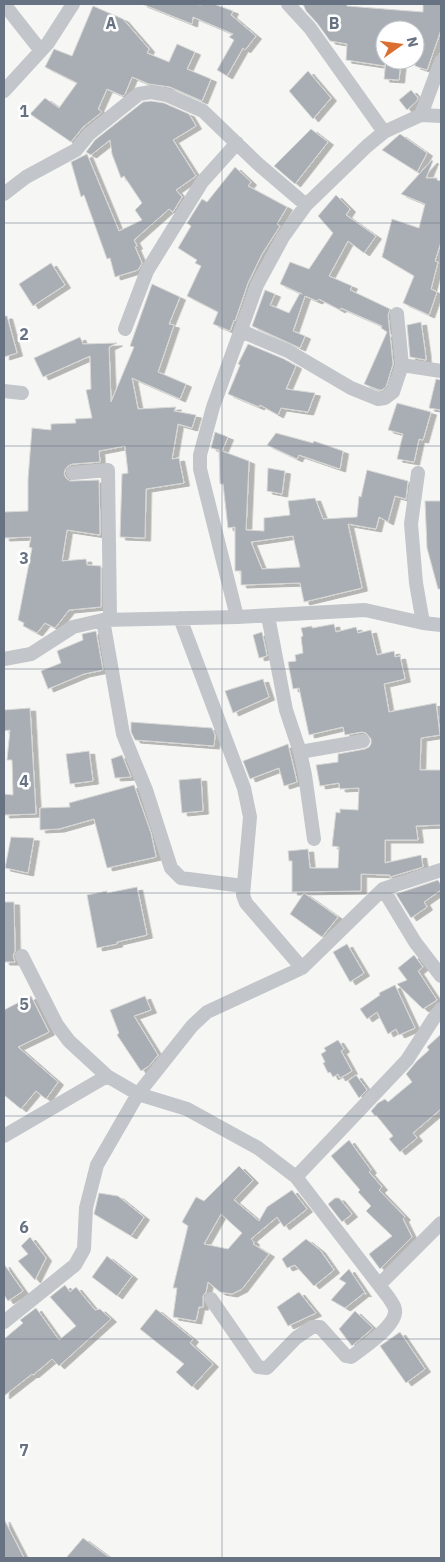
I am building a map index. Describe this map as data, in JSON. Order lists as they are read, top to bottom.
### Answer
{
  "north": "right",
  "grid": {
    "columns": ["A", "B"],
    "rows": [
      "1",
      "2",
      "3",
      "4",
      "5",
      "6",
      "7"
    ]
  }
}
